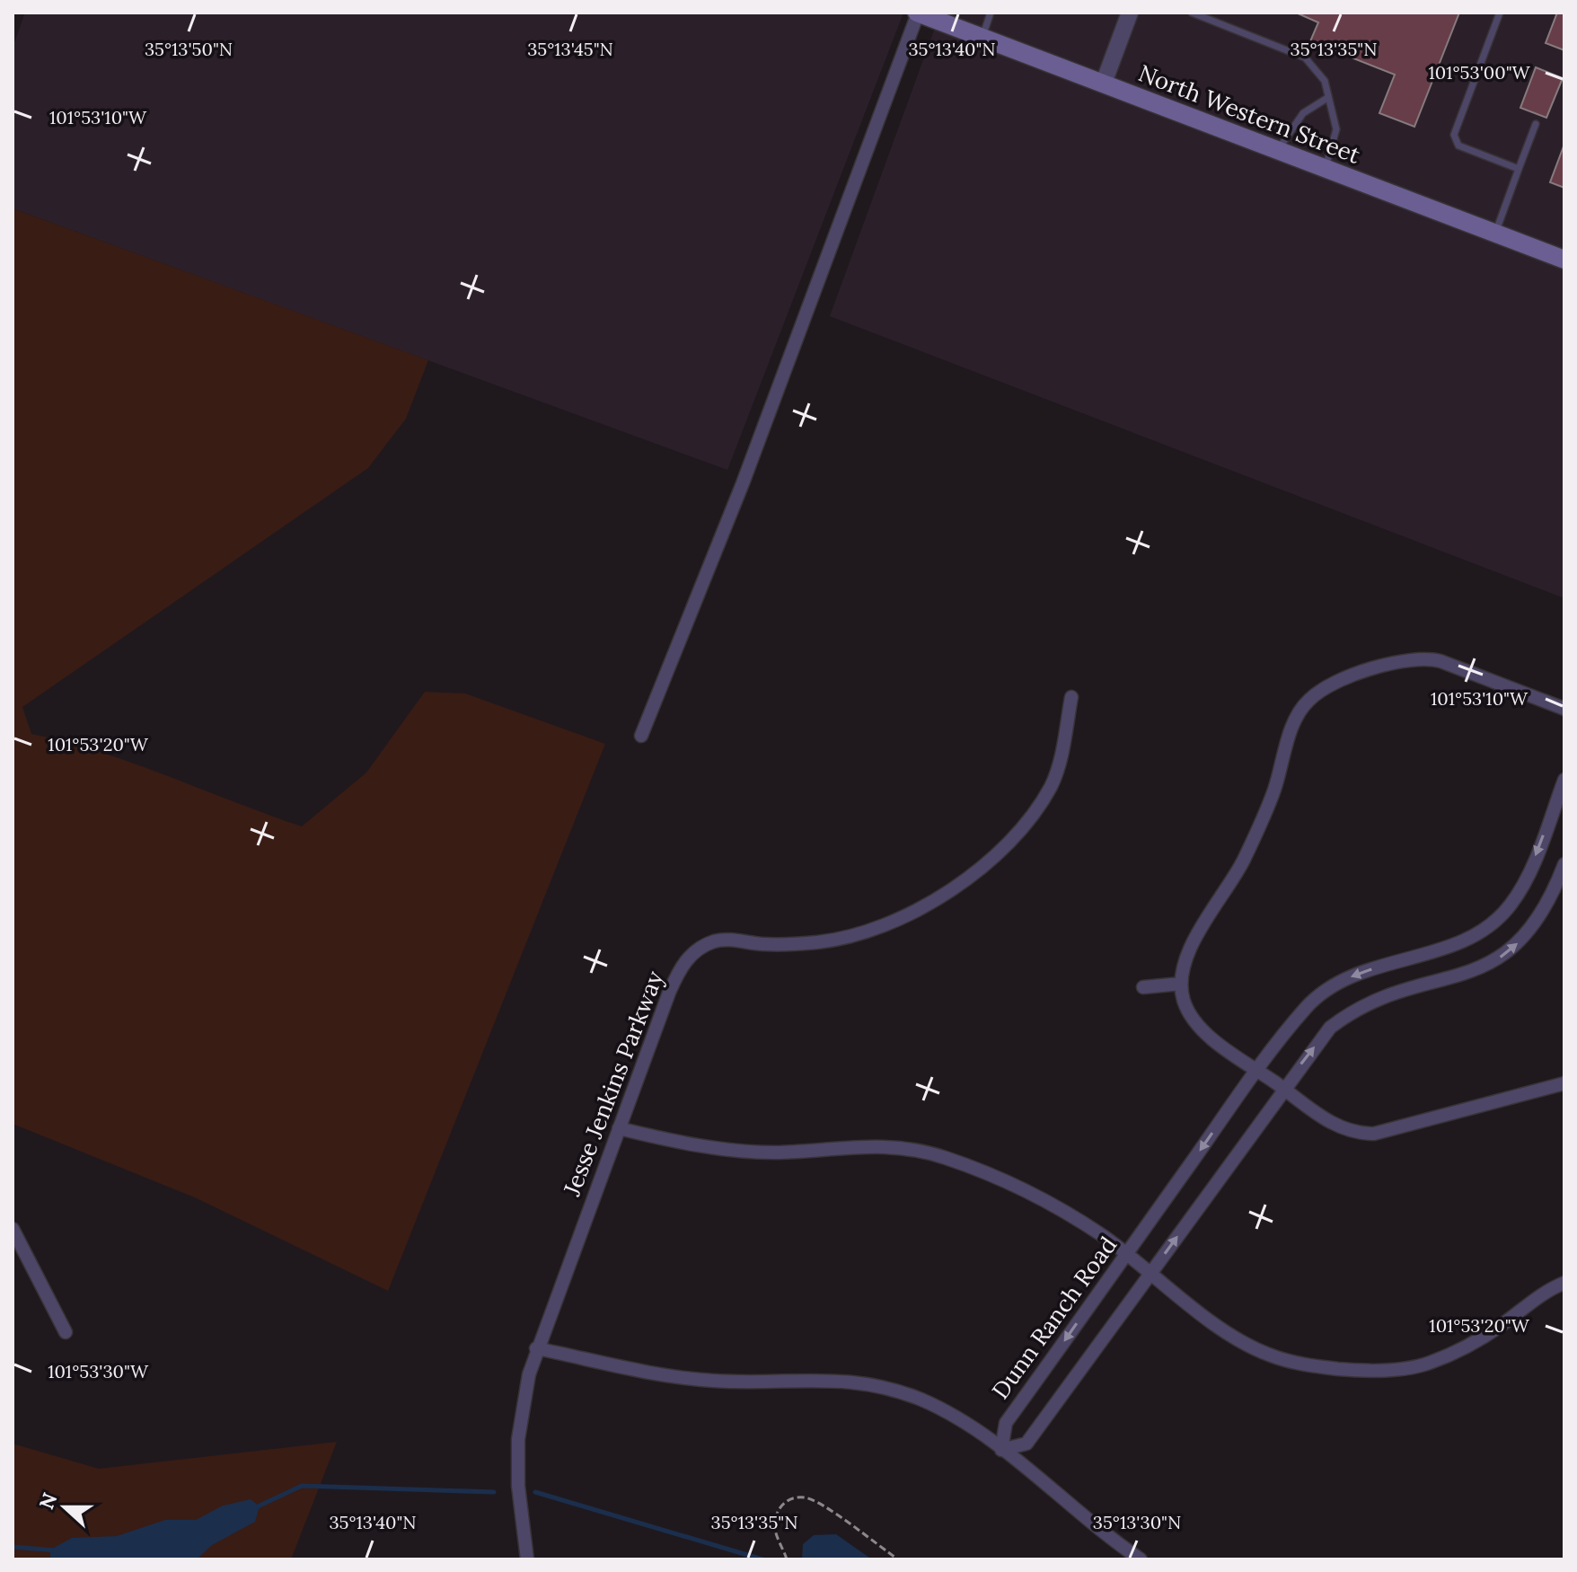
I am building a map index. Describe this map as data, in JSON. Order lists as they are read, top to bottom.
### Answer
{
  "streets": {
    "main road": ["North Western Street"],
    "street": ["Jesse Jenkins Parkway", "Dunn Ranch Road"]
  },
  "north": "left",
  "coordinates": [
    "35°13'40\"N",
    "35°13'35\"N",
    "35°13'50\"N",
    "35°13'45\"N",
    "101°53'00\"W",
    "101°53'10\"W",
    "101°53'20\"W",
    "101°53'30\"W",
    "35°13'30\"N"
  ]
}
